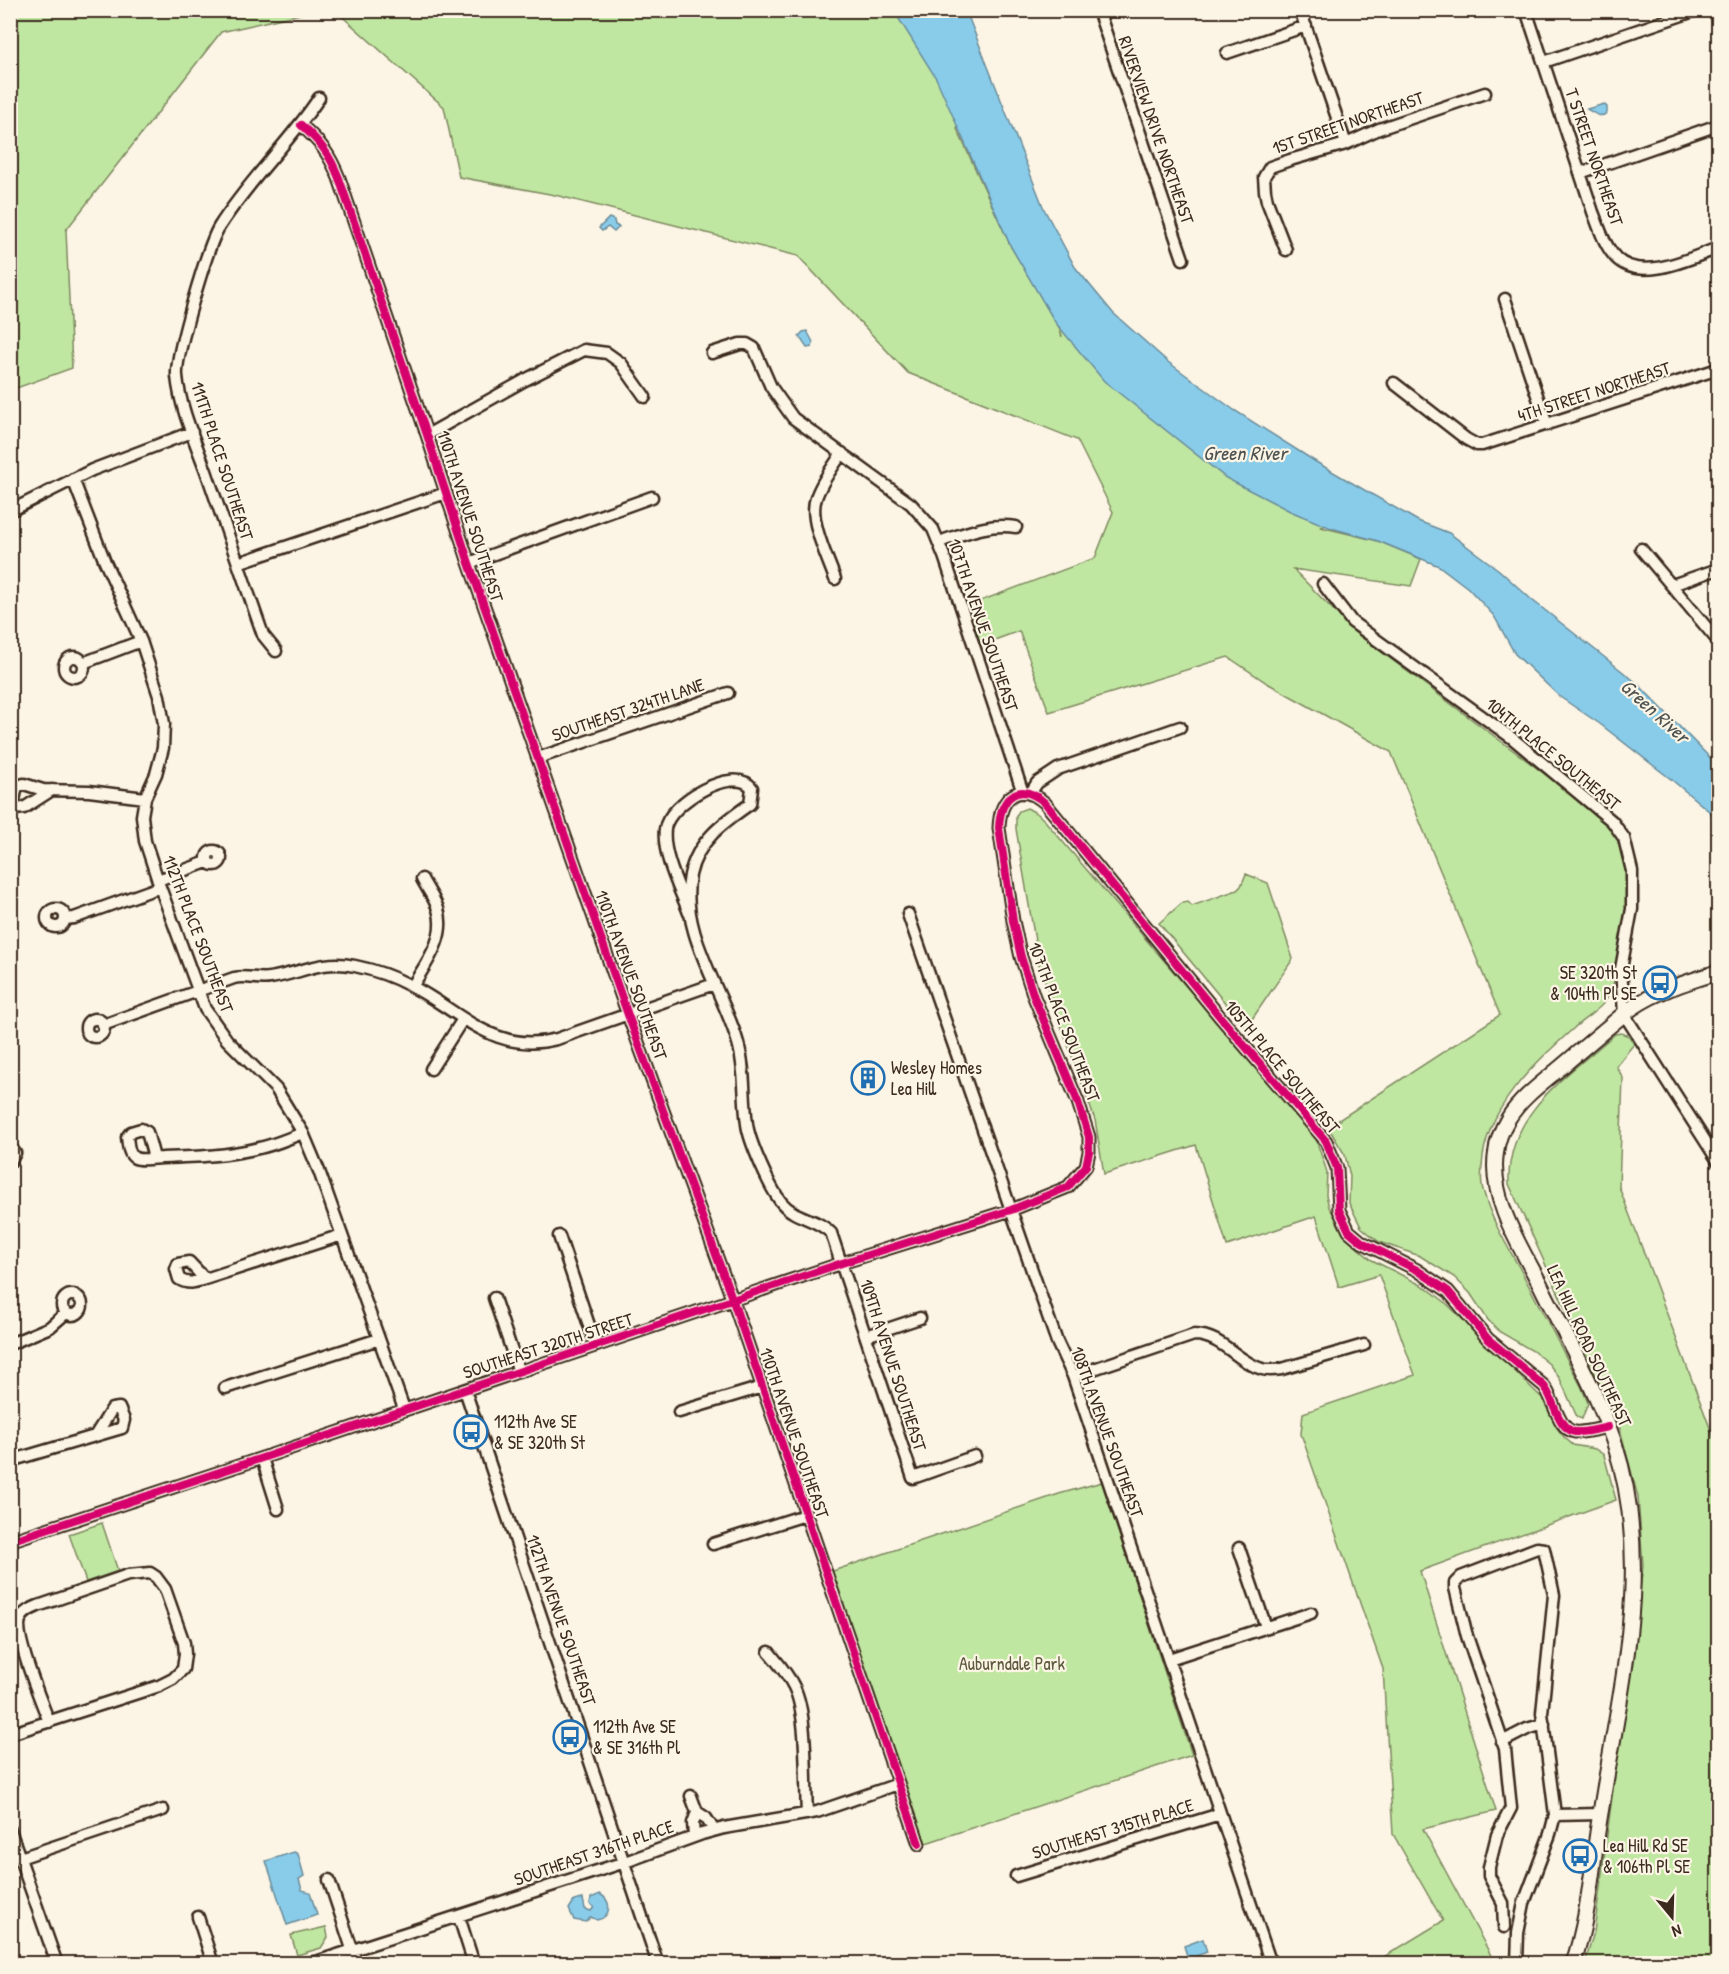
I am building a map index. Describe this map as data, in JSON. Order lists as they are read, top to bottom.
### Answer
{
  "streets": {
    "main road": ["LEA HILL ROAD SOUTHEAST"],
    "street": [
      "1ST STREET NORTHEAST",
      "RIVERVIEW DRIVE NORTHEAST",
      "T STREET NORTHEAST",
      "4TH STREET NORTHEAST",
      "111TH PLACE SOUTHEAST",
      "110TH AVENUE SOUTHEAST",
      "107TH AVENUE SOUTHEAST",
      "SOUTHEAST 324TH LANE",
      "104TH PLACE SOUTHEAST",
      "112TH PLACE SOUTHEAST",
      "107TH PLACE SOUTHEAST",
      "105TH PLACE SOUTHEAST",
      "SOUTHEAST 320TH STREET",
      "109TH AVENUE SOUTHEAST",
      "108TH AVENUE SOUTHEAST",
      "112TH AVENUE SOUTHEAST",
      "SOUTHEAST 315TH PLACE",
      "SOUTHEAST 316TH PLACE"
    ]
  },
  "crossings": [
    ["111TH PLACE SOUTHEAST", "110TH AVENUE SOUTHEAST"],
    ["110TH AVENUE SOUTHEAST", "SOUTHEAST 324TH LANE"],
    ["110TH AVENUE SOUTHEAST", "SOUTHEAST 320TH STREET"],
    ["110TH AVENUE SOUTHEAST", "SOUTHEAST 316TH PLACE"],
    ["107TH AVENUE SOUTHEAST", "107TH PLACE SOUTHEAST"],
    ["107TH AVENUE SOUTHEAST", "105TH PLACE SOUTHEAST"],
    ["104TH PLACE SOUTHEAST", "LEA HILL ROAD SOUTHEAST"],
    ["112TH PLACE SOUTHEAST", "SOUTHEAST 320TH STREET"],
    ["107TH PLACE SOUTHEAST", "105TH PLACE SOUTHEAST"],
    ["107TH PLACE SOUTHEAST", "SOUTHEAST 320TH STREET"],
    ["105TH PLACE SOUTHEAST", "LEA HILL ROAD SOUTHEAST"],
    ["SOUTHEAST 320TH STREET", "109TH AVENUE SOUTHEAST"],
    ["SOUTHEAST 320TH STREET", "108TH AVENUE SOUTHEAST"],
    ["SOUTHEAST 320TH STREET", "112TH AVENUE SOUTHEAST"],
    ["108TH AVENUE SOUTHEAST", "SOUTHEAST 315TH PLACE"],
    ["112TH AVENUE SOUTHEAST", "SOUTHEAST 316TH PLACE"]
  ],
  "water": ["Green River"],
  "parks": ["Auburndale Park"],
  "places": {
    "bus stop": [
      "SE 320th St & 104th Pl SE",
      "112th Ave SE & SE 320th St",
      "112th Ave SE & SE 316th Pl",
      "Lea Hill Rd SE & 106th Pl SE"
    ],
    "building": ["Wesley Homes Lea Hill"]
  },
  "north": "bottom"
}
